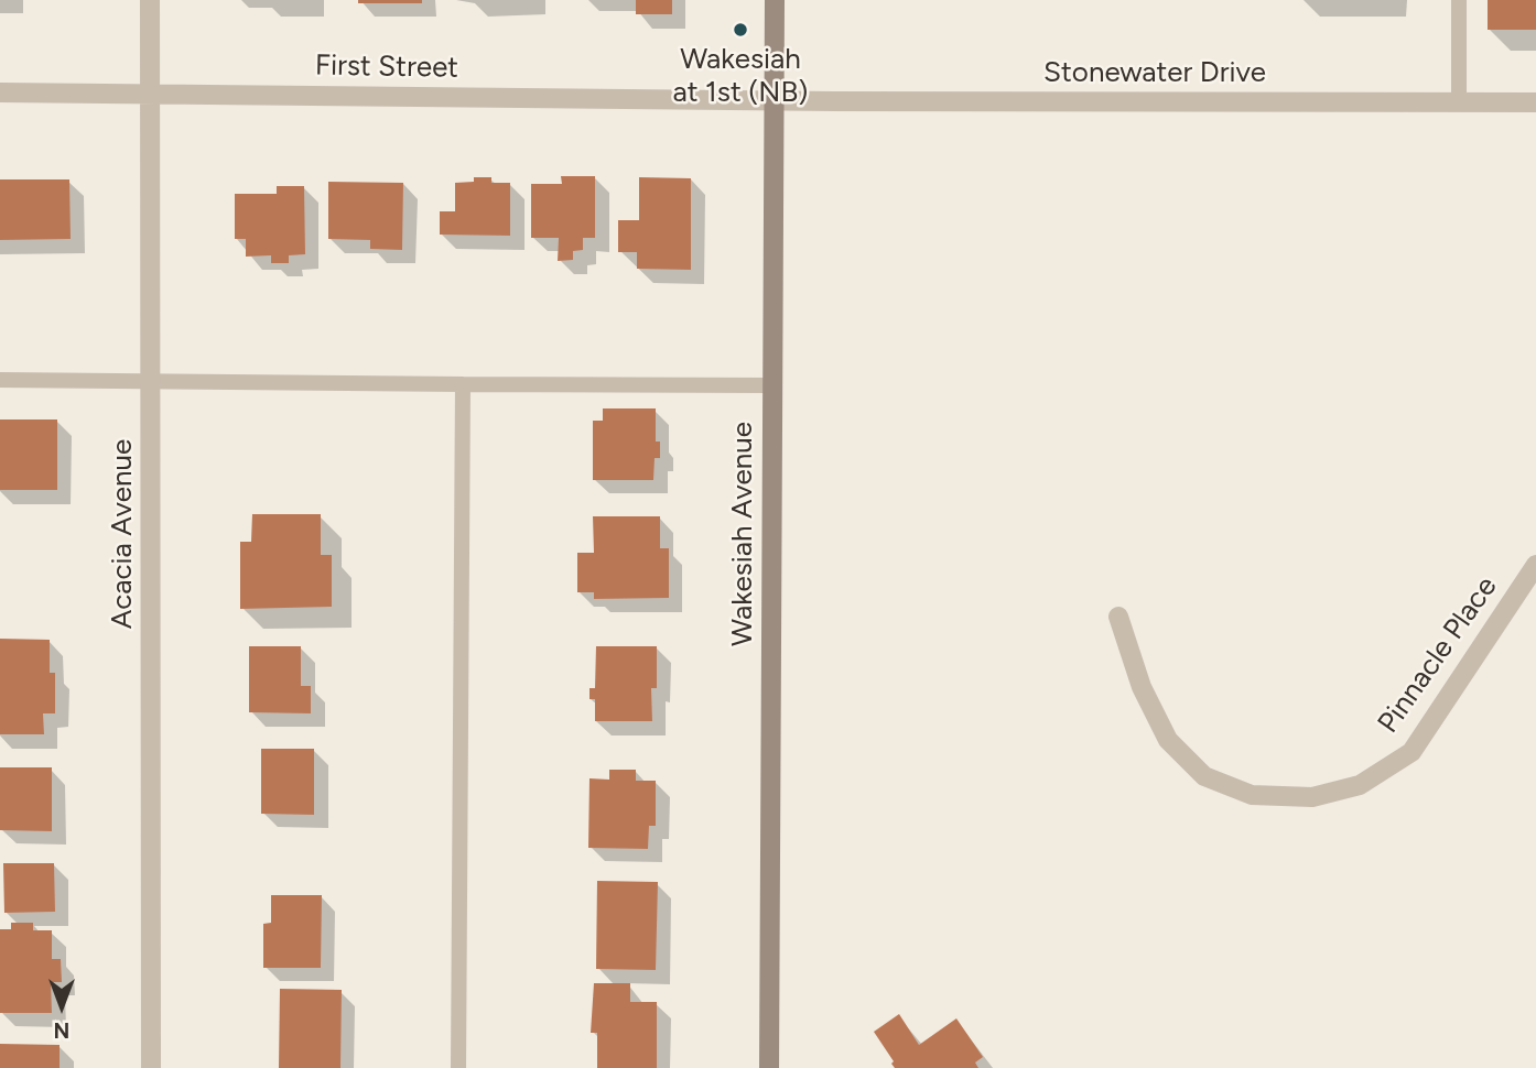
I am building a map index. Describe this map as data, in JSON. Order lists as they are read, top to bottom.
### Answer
{
  "streets": {
    "main road": ["Wakesiah Avenue"],
    "street": [
      "First Street",
      "Stonewater Drive",
      "Acacia Avenue",
      "Pinnacle Place"
    ]
  },
  "crossings": [
    ["First Street", "Stonewater Drive"],
    ["First Street", "Acacia Avenue"],
    ["First Street", "Wakesiah Avenue"],
    ["Stonewater Drive", "Wakesiah Avenue"]
  ],
  "places": ["Wakesiah at 1st (NB)"],
  "north": "bottom"
}
